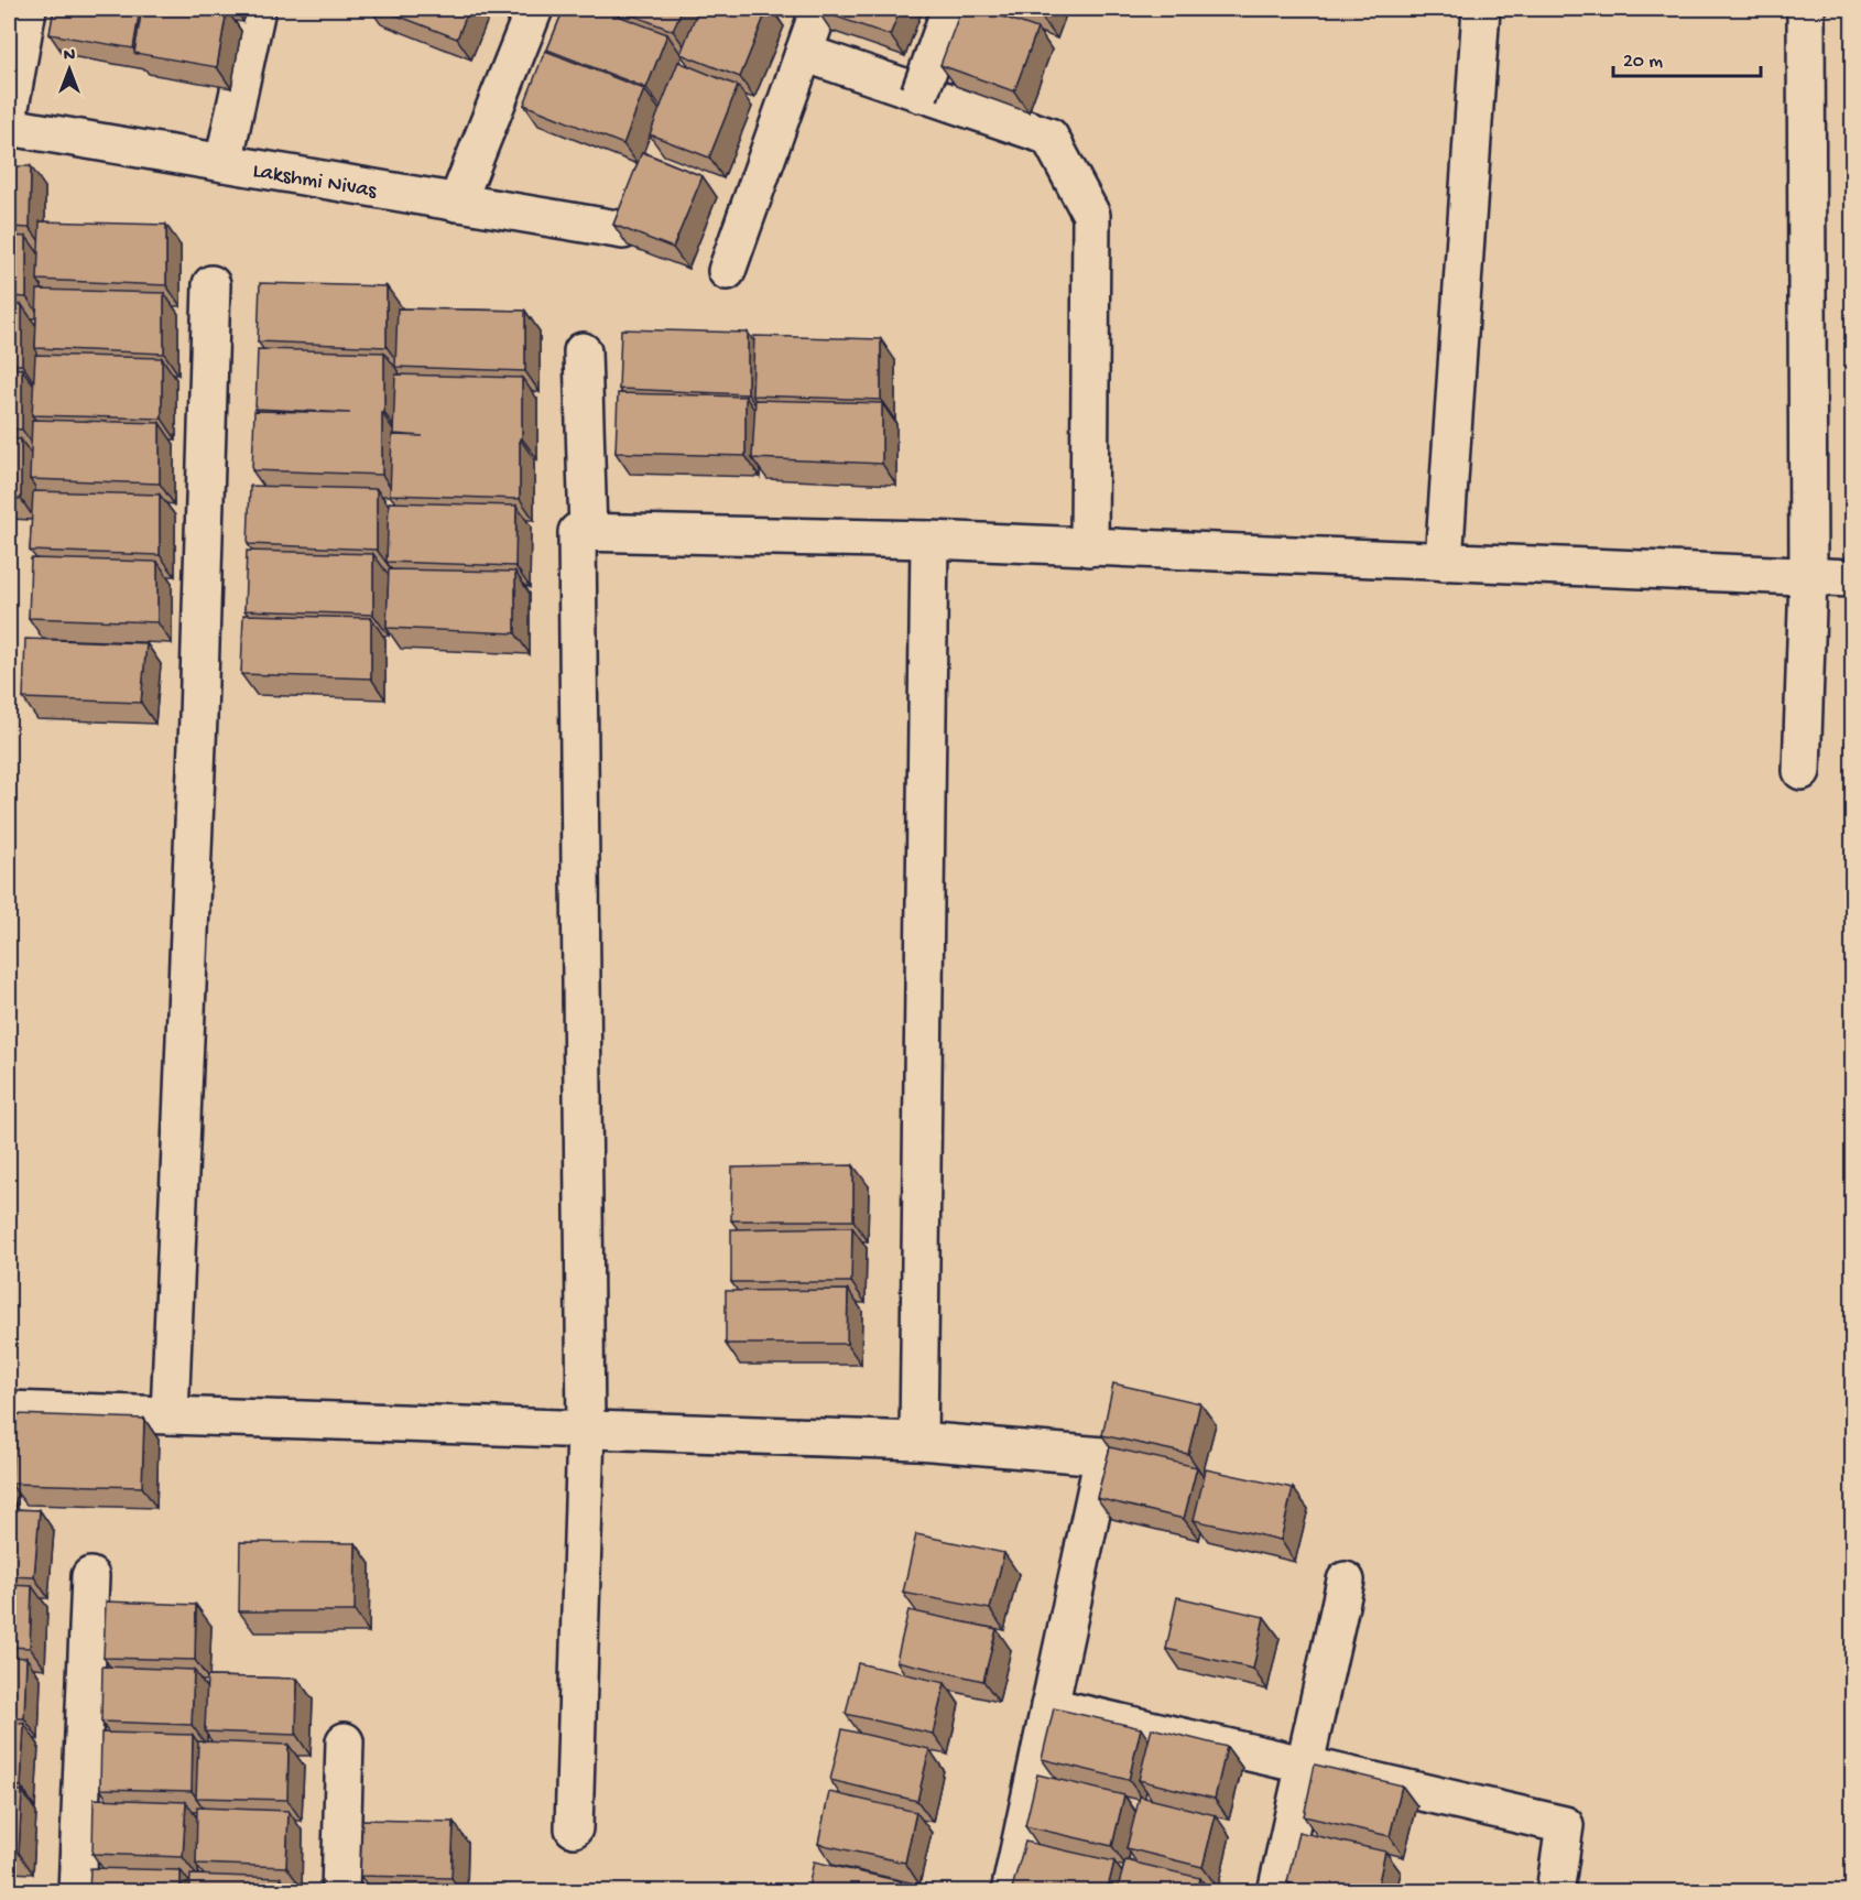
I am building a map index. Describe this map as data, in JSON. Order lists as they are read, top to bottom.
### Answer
{
  "streets": {
    "street": ["Lakshmi Nivas"]
  },
  "scale_bar": "20 m",
  "north": "top"
}
